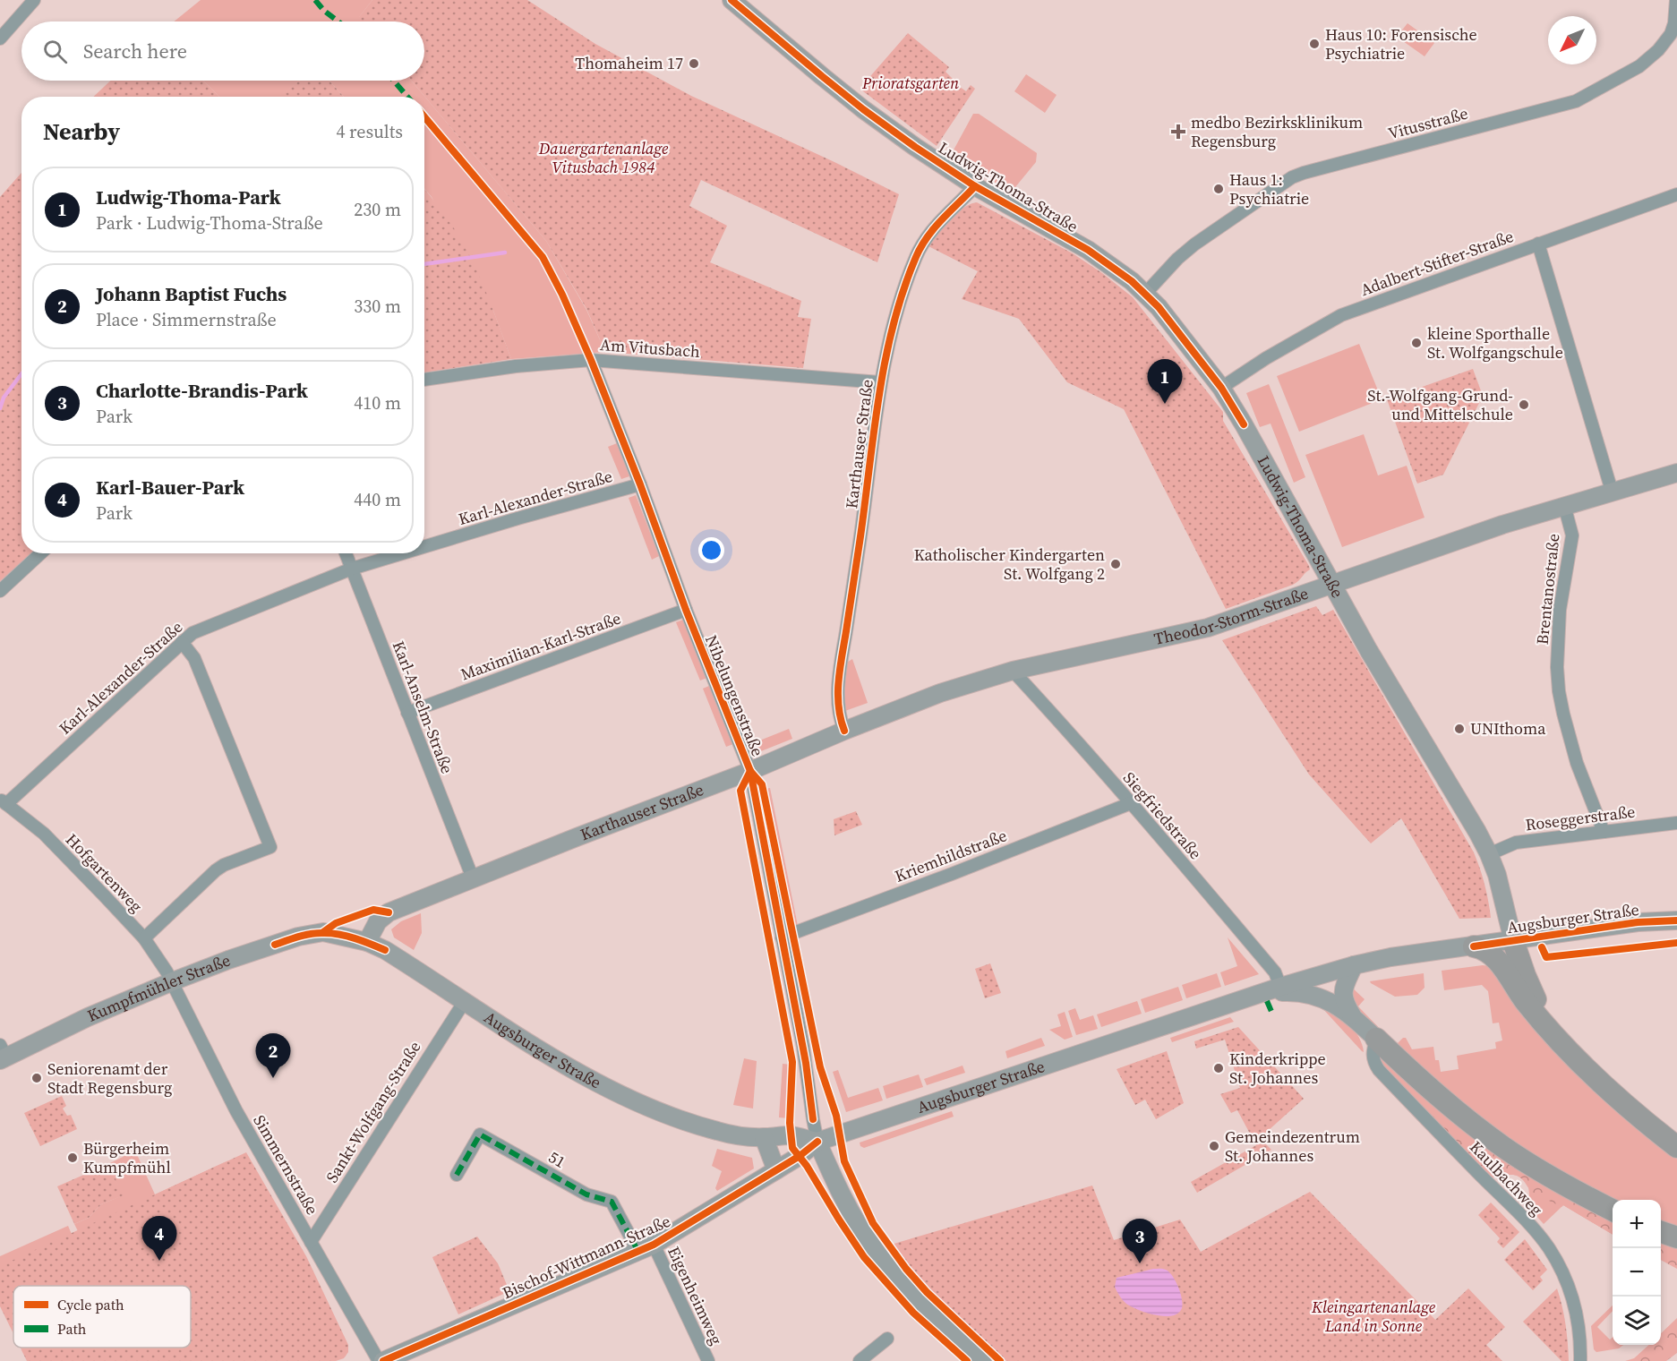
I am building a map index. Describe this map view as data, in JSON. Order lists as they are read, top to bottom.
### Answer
{
  "streets": {
    "street": [
      "Vitusstraße",
      "Ludwig-Thoma-Straße",
      "Adalbert-Stifter-Straße",
      "Am Vitusbach",
      "Karthauser Straße",
      "Karl-Alexander-Straße",
      "Brentanostraße",
      "Theodor-Storm-Straße",
      "Maximilian-Karl-Straße",
      "Nibelungenstraße",
      "Karl-Anselm-Straße",
      "Siegfriedstraße",
      "Roseggerstraße",
      "Kriemhildstraße",
      "Hofgartenweg",
      "Augsburger Straße",
      "Kumpfmühler Straße",
      "Sankt-Wolfgang-Straße",
      "51",
      "Simmernstraße",
      "Kaulbachweg",
      "Bischof-Wittmann-Straße",
      "Eigenheimweg"
    ]
  },
  "crossings": [
    ["Vitusstraße", "Ludwig-Thoma-Straße"],
    ["Ludwig-Thoma-Straße", "Adalbert-Stifter-Straße"],
    ["Ludwig-Thoma-Straße", "Karthauser Straße"],
    ["Ludwig-Thoma-Straße", "Theodor-Storm-Straße"],
    ["Ludwig-Thoma-Straße", "Roseggerstraße"],
    ["Ludwig-Thoma-Straße", "Augsburger Straße"],
    ["Am Vitusbach", "Karthauser Straße"],
    ["Am Vitusbach", "Nibelungenstraße"],
    ["Karthauser Straße", "Theodor-Storm-Straße"],
    ["Karthauser Straße", "Nibelungenstraße"],
    ["Karthauser Straße", "Karl-Anselm-Straße"],
    ["Karthauser Straße", "Augsburger Straße"],
    ["Karl-Alexander-Straße", "Nibelungenstraße"],
    ["Karl-Alexander-Straße", "Karl-Anselm-Straße"],
    ["Karl-Alexander-Straße", "Hofgartenweg"],
    ["Brentanostraße", "Theodor-Storm-Straße"],
    ["Brentanostraße", "Roseggerstraße"],
    ["Theodor-Storm-Straße", "Siegfriedstraße"],
    ["Maximilian-Karl-Straße", "Nibelungenstraße"],
    ["Maximilian-Karl-Straße", "Karl-Anselm-Straße"],
    ["Nibelungenstraße", "Kriemhildstraße"],
    ["Nibelungenstraße", "Augsburger Straße"],
    ["Nibelungenstraße", "Bischof-Wittmann-Straße"],
    ["Siegfriedstraße", "Kriemhildstraße"],
    ["Siegfriedstraße", "Augsburger Straße"],
    ["Hofgartenweg", "Kumpfmühler Straße"],
    ["Hofgartenweg", "Simmernstraße"],
    ["Augsburger Straße", "Kumpfmühler Straße"],
    ["Augsburger Straße", "Sankt-Wolfgang-Straße"],
    ["Augsburger Straße", "Bischof-Wittmann-Straße"],
    ["Kumpfmühler Straße", "Simmernstraße"],
    ["Sankt-Wolfgang-Straße", "Simmernstraße"],
    ["51", "Bischof-Wittmann-Straße"],
    ["51", "Eigenheimweg"],
    ["Bischof-Wittmann-Straße", "Eigenheimweg"]
  ],
  "parks": ["Prioratsgarten", "Dauergartenanlage Vitusbach 1984", "Kleingartenanlage Land in Sonne"],
  "places": {
    "other": [
      "Haus 10: Forensische Psychiatrie",
      "Thomaheim 17",
      "Haus 1: Psychiatrie",
      "kleine Sporthalle St. Wolfgangschule",
      "St.-Wolfgang-Grund- und Mittelschule",
      "Katholischer Kindergarten St. Wolfgang 2",
      "UNIthoma",
      "Kinderkrippe St. Johannes",
      "Seniorenamt der Stadt Regensburg",
      "Gemeindezentrum St. Johannes",
      "Bürgerheim Kumpfmühl"
    ],
    "health": ["medbo Bezirksklinikum Regensburg"]
  },
  "legend": ["Cycle path", "Path"],
  "north": "bottom left",
  "page": {
    "search": "Search here",
    "heading": ["Nearby", "4 results"],
    "list": [
      {
        "mark": "1",
        "name": "Ludwig-Thoma-Park",
        "note": "Park · Ludwig-Thoma-Straße",
        "value": "230 m"
      },
      {
        "mark": "2",
        "name": "Johann Baptist Fuchs",
        "note": "Place · Simmernstraße",
        "value": "330 m"
      },
      {
        "mark": "3",
        "name": "Charlotte-Brandis-Park",
        "note": "Park",
        "value": "410 m"
      },
      {
        "mark": "4",
        "name": "Karl-Bauer-Park",
        "note": "Park",
        "value": "440 m"
      }
    ],
    "pins": [
      "1",
      "2",
      "4",
      "3"
    ],
    "map_buttons": ["+", "−"]
  }
}
